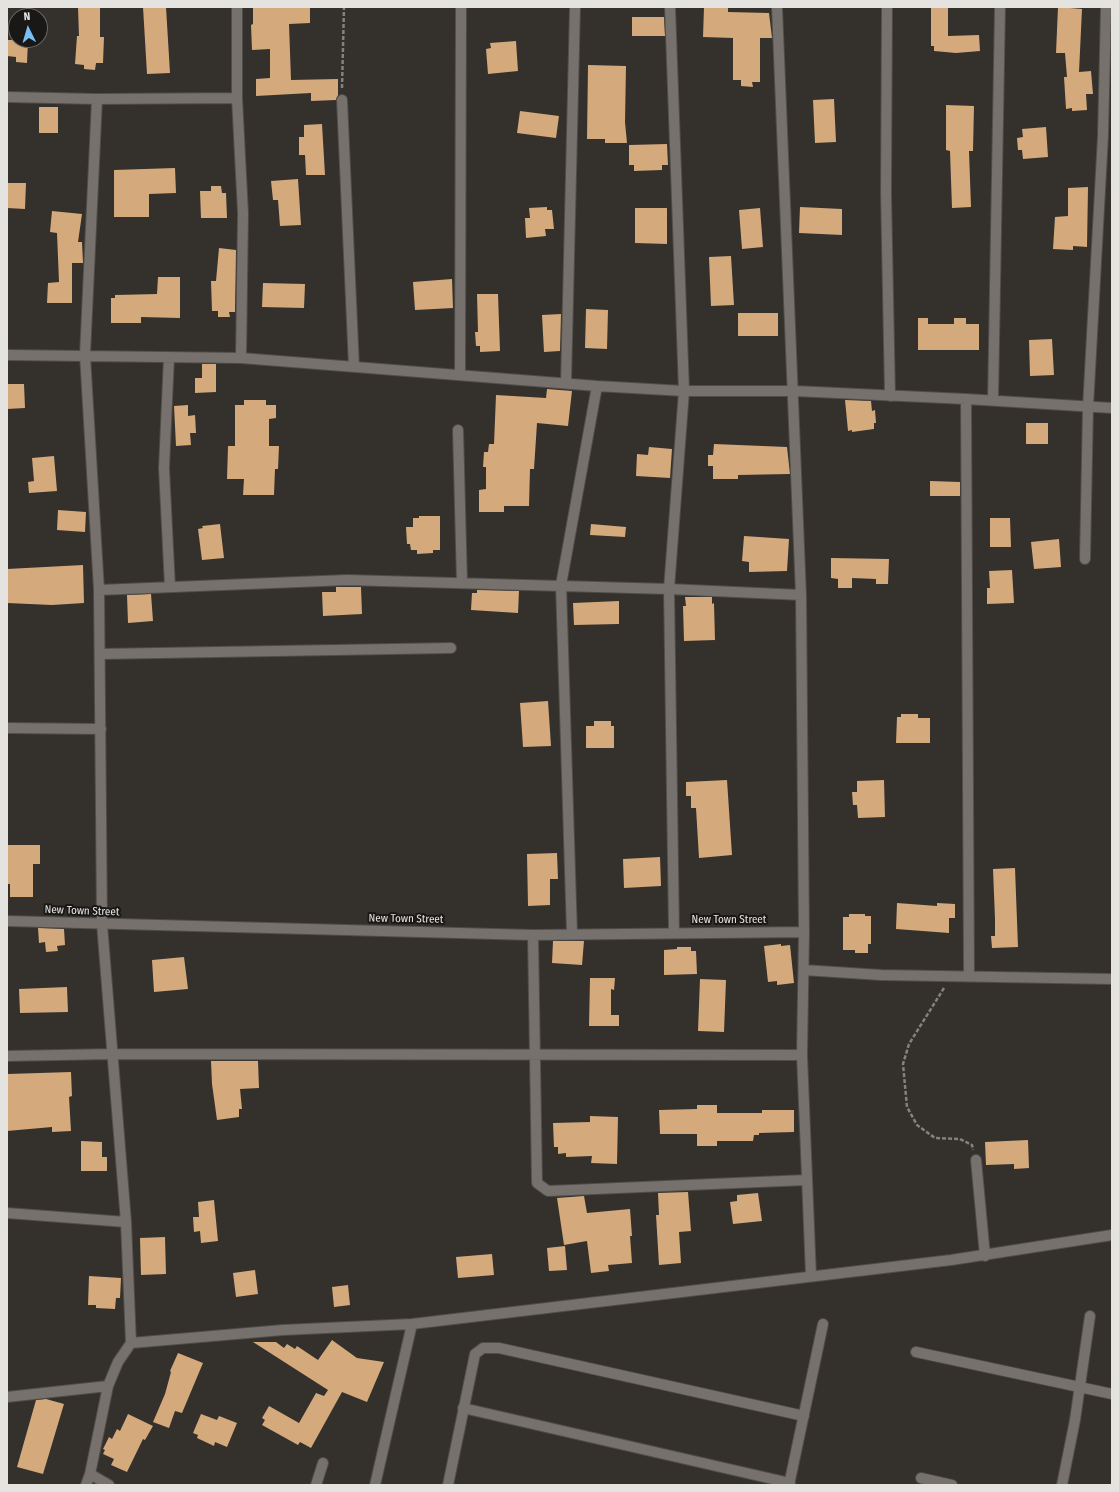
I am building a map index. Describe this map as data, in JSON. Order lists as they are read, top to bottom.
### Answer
{
  "streets": {
    "street": ["New Town Street"]
  },
  "north": "top"
}
